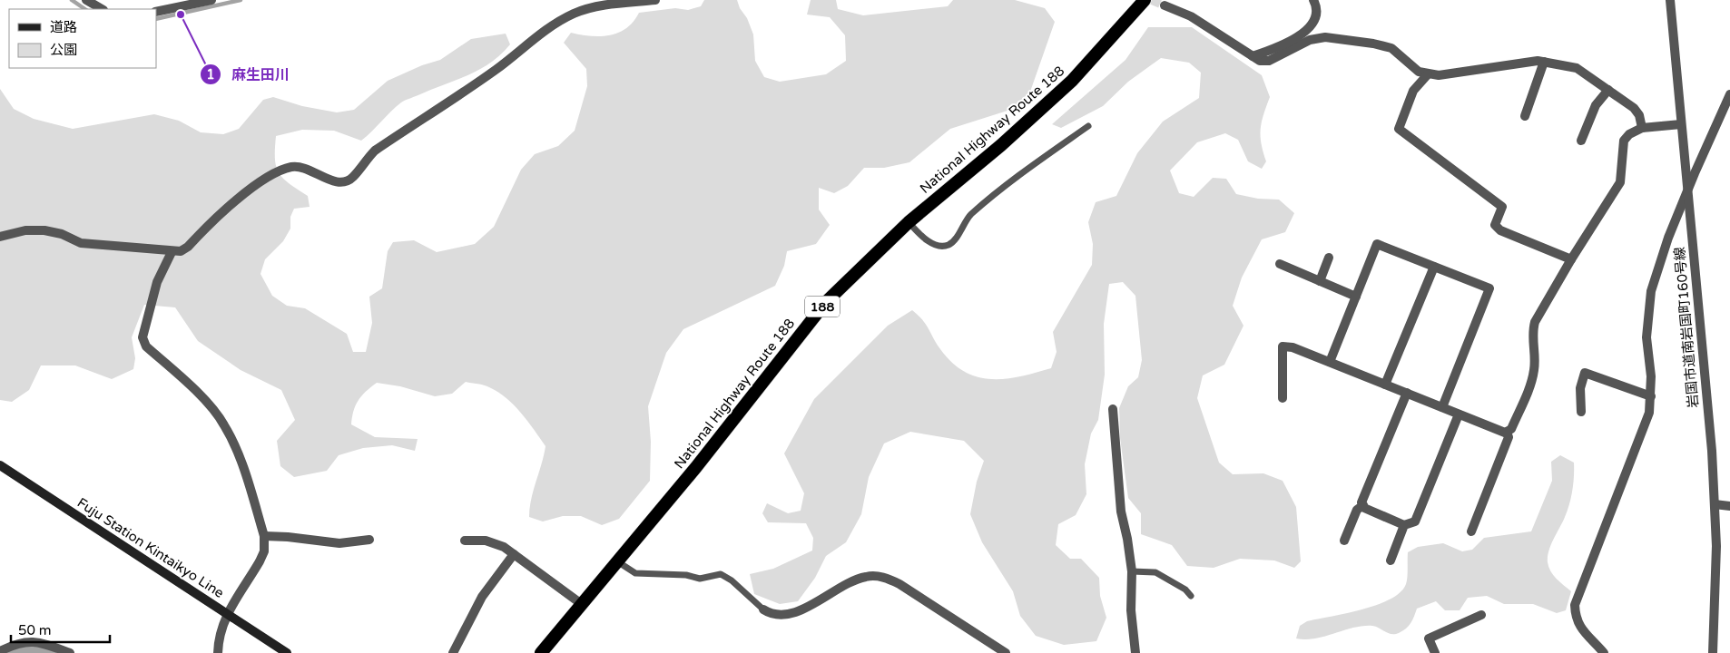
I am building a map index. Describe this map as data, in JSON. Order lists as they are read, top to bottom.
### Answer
{
  "streets": {
    "highway": ["National Highway Route 188", "188"],
    "main road": ["Fuju Station Kintaikyo Line"],
    "street": ["岩国市道南岩国町160号線"]
  },
  "places": ["麻生田川"],
  "legend": ["道路", "公園"],
  "scale_bar": "50 m"
}
